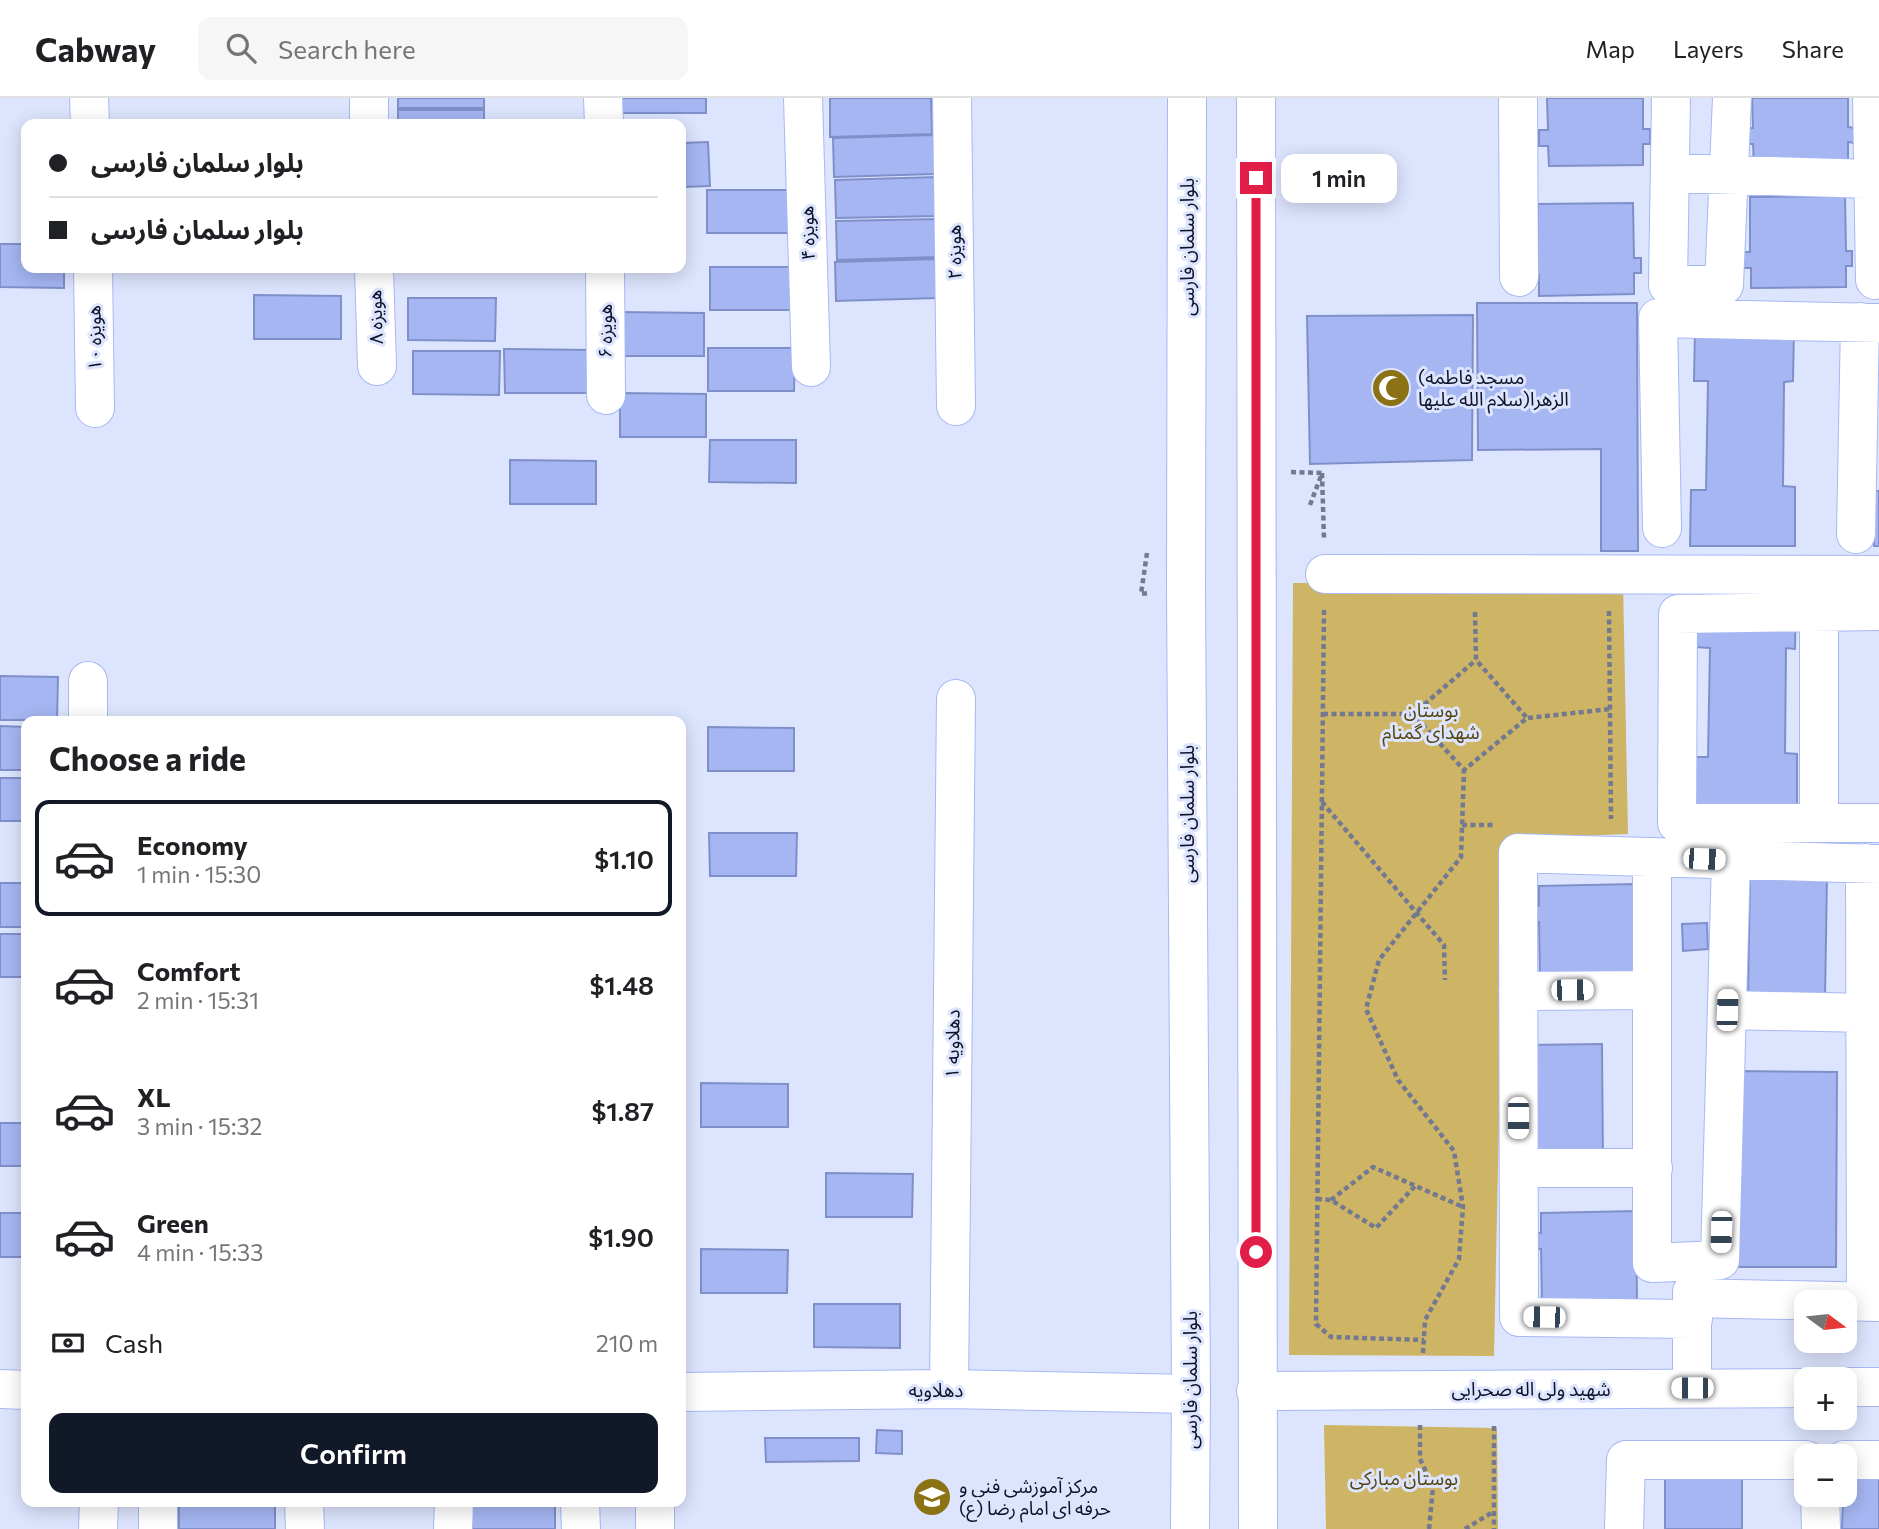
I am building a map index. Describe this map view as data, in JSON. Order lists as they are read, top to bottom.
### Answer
{
  "streets": {
    "street": [
      "هویزه ۴",
      "بلوار سلمان فارسی",
      "هویزه ۲",
      "هویزه ۸",
      "هویزه ۶",
      "هویزه ۱۰",
      "دهلاویه ۱",
      "شهید ولی اله صحرایی",
      "دهلاویه"
    ]
  },
  "crossings": [
    ["بلوار سلمان فارسی", "دهلاویه"],
    ["دهلاویه ۱", "دهلاویه"]
  ],
  "parks": ["بوستان شهدای گمنام", "بوستان مبارکی"],
  "places": {
    "mosque": ["(مسجد فاطمه الزهرا(سلام الله علیها"],
    "school or university": ["مرکز آموزشی فنی و حرفه ای امام رضا (ع)"]
  },
  "north": "right",
  "page": {
    "header": "Cabway",
    "search": "Search here",
    "nav": ["Map", "Layers", "Share"],
    "banner": ["بلوار سلمان فارسی", "بلوار سلمان فارسی"],
    "bubble": "1 min",
    "heading": "Choose a ride",
    "list": [
      {
        "name": "Economy",
        "note": "1 min · 15:30",
        "value": "$1.10"
      },
      {
        "name": "Comfort",
        "note": "2 min · 15:31",
        "value": "$1.48"
      },
      {
        "name": "XL",
        "note": "3 min · 15:32",
        "value": "$1.87"
      },
      {
        "name": "Green",
        "note": "4 min · 15:33",
        "value": "$1.90"
      }
    ],
    "map_buttons": ["+", "−"],
    "pay": ["Cash", "210 m"],
    "buttons": "Confirm"
  }
}
